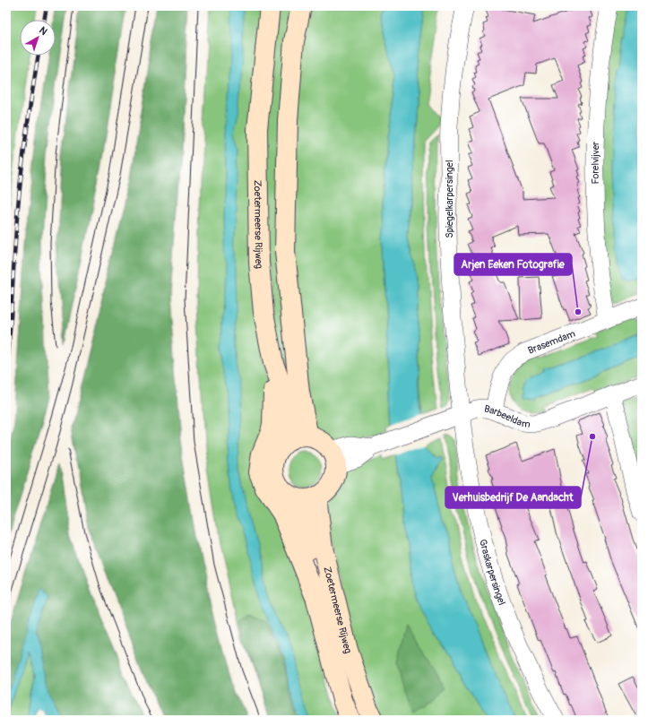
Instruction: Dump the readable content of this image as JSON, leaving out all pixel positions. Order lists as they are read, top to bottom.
{
  "streets": {
    "main road": ["Zoetermeerse Rijweg"],
    "street": [
      "Forelvijver",
      "Spiegelkarpersingel",
      "Brasemdam",
      "Barbeeldam",
      "Graskarpersingel"
    ]
  },
  "crossings": [
    ["Forelvijver", "Brasemdam"],
    ["Spiegelkarpersingel", "Barbeeldam"],
    ["Spiegelkarpersingel", "Graskarpersingel"],
    ["Zoetermeerse Rijweg", "Barbeeldam"],
    ["Brasemdam", "Barbeeldam"],
    ["Barbeeldam", "Graskarpersingel"]
  ],
  "places": ["Arjen Eeken Fotografie", "Verhuisbedrijf De Aandacht"],
  "north": "top right"
}
